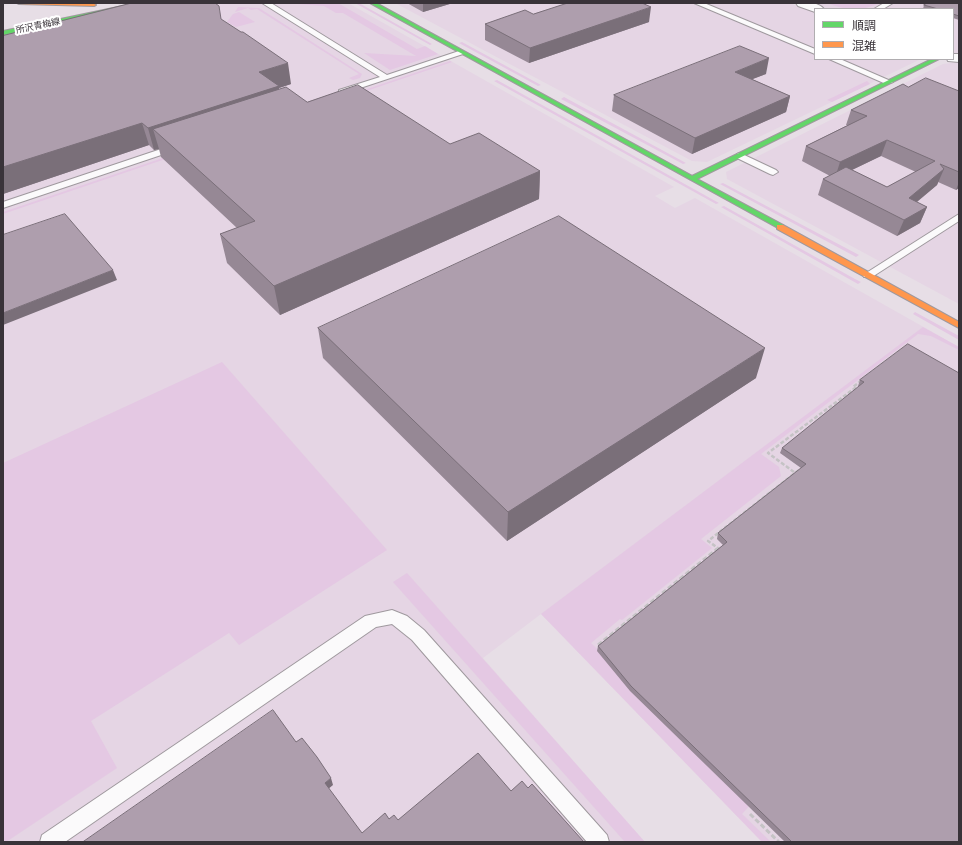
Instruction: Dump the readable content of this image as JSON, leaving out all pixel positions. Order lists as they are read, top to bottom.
{
  "streets": {
    "street": ["所沢青梅線"]
  },
  "legend": ["順調", "混雑"]
}
